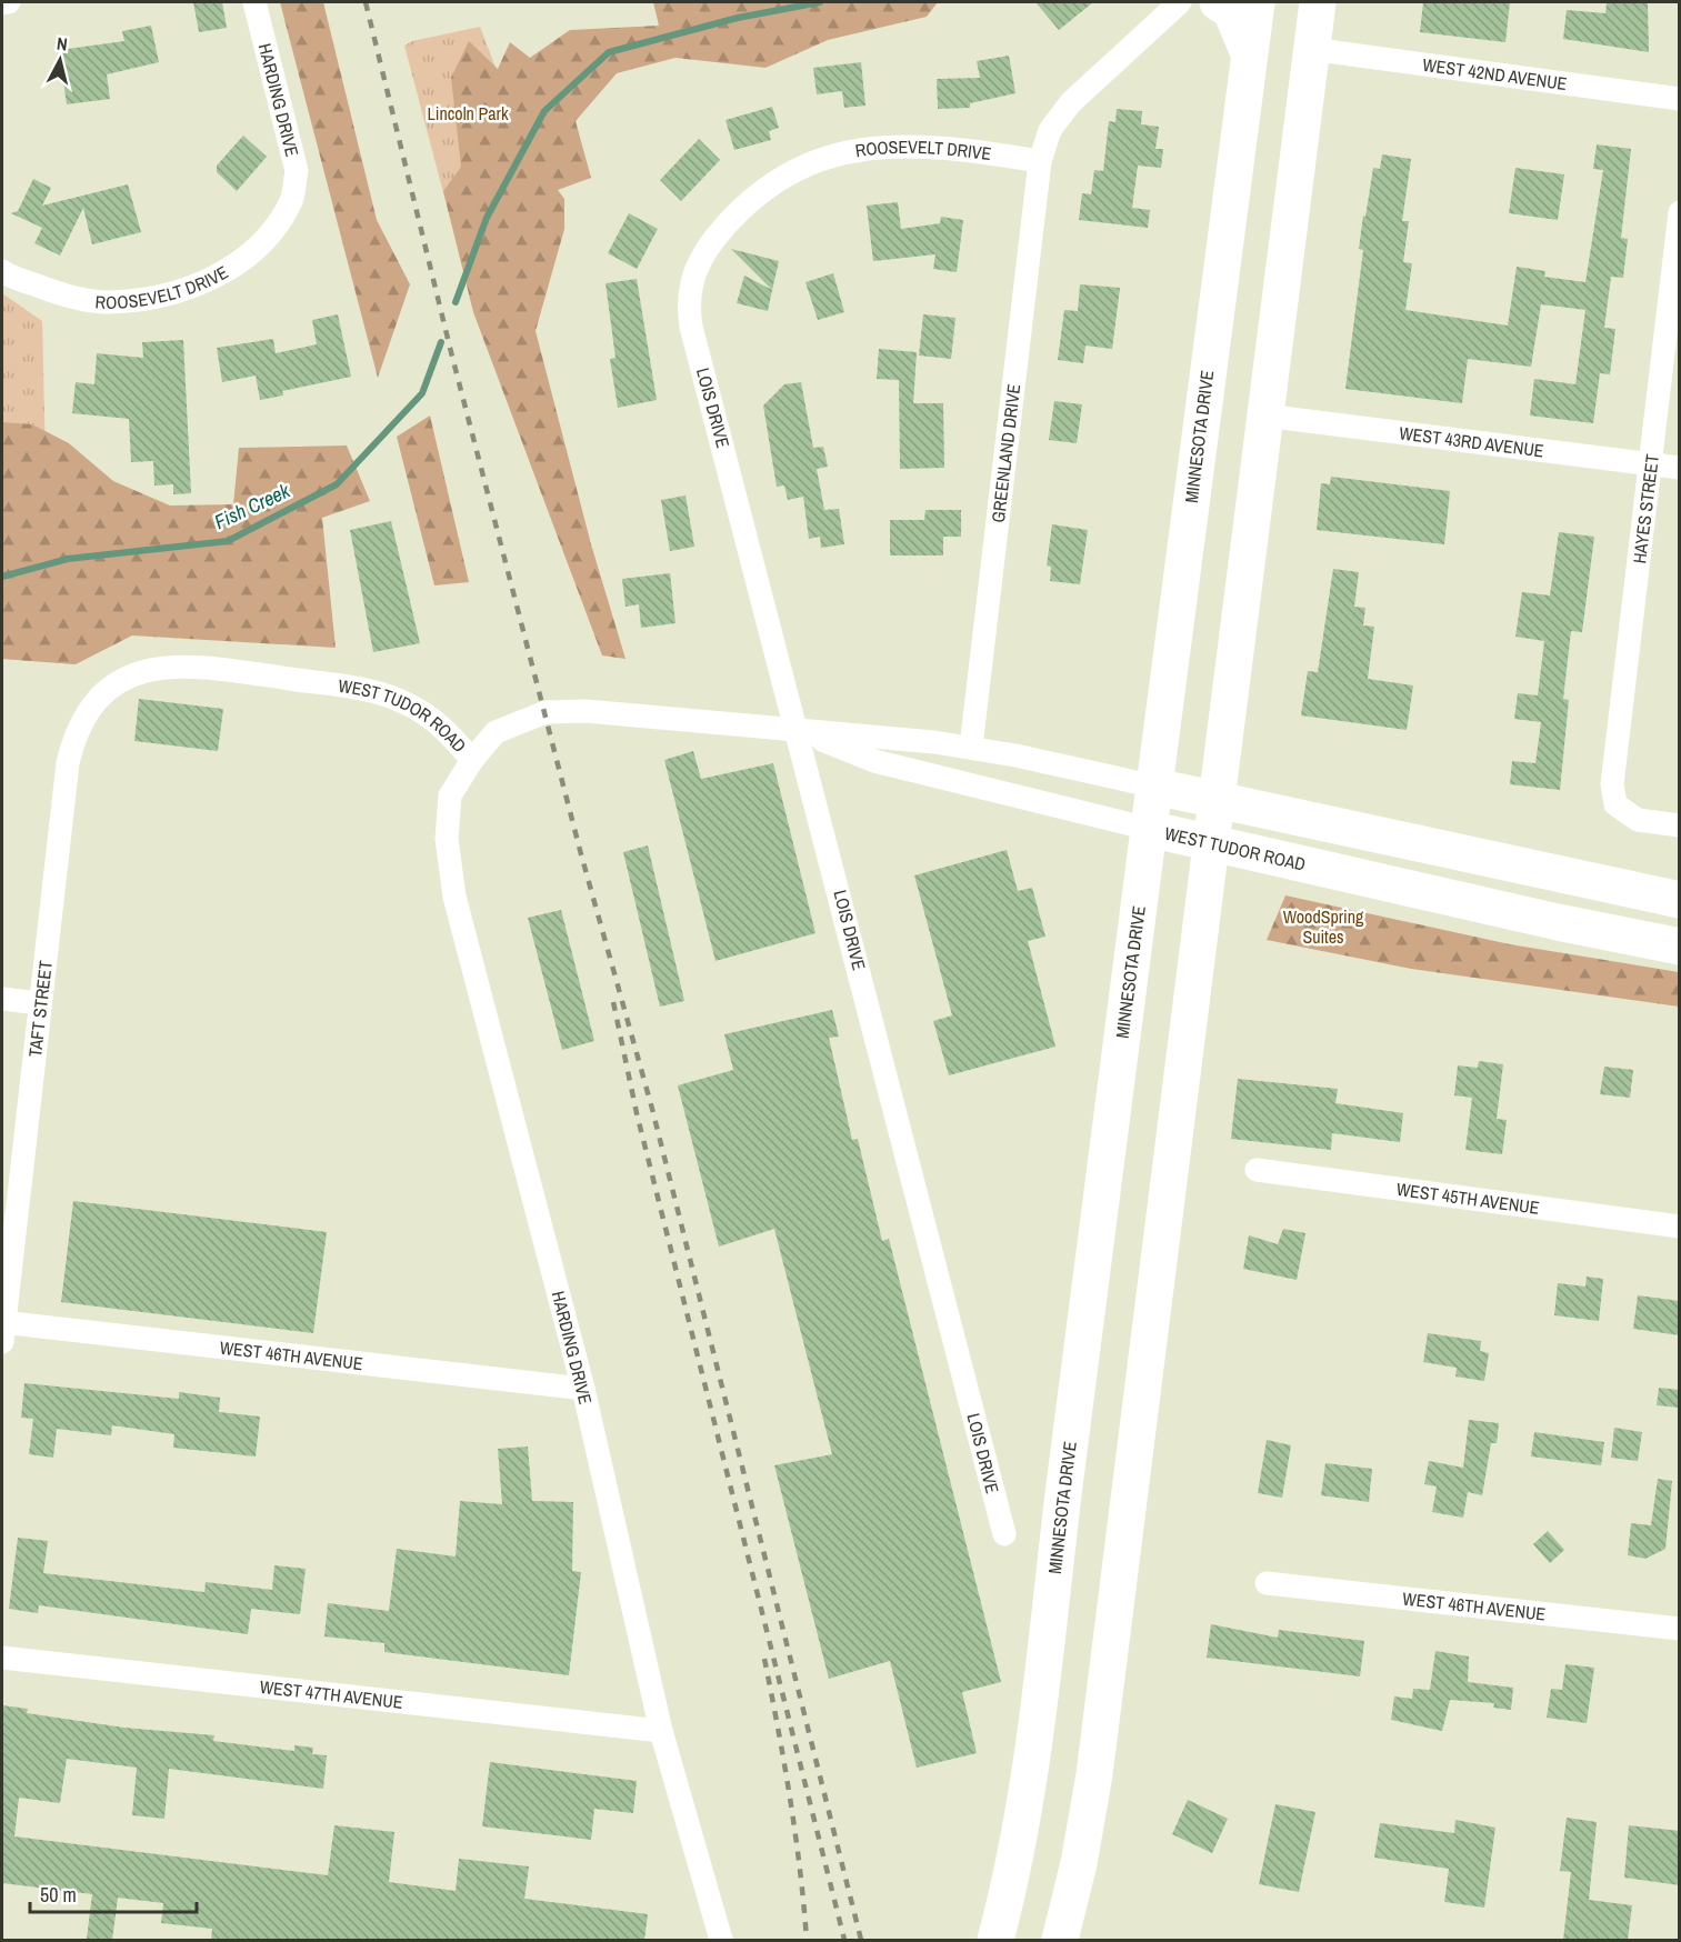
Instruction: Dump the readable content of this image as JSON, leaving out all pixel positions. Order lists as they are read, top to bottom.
{
  "streets": {
    "main road": ["MINNESOTA DRIVE", "WEST TUDOR ROAD"],
    "street": [
      "WEST 42ND AVENUE",
      "HARDING DRIVE",
      "ROOSEVELT DRIVE",
      "LOIS DRIVE",
      "WEST 43RD AVENUE",
      "GREENLAND DRIVE",
      "HAYES STREET",
      "TAFT STREET",
      "WEST 45TH AVENUE",
      "WEST 46TH AVENUE",
      "WEST 47TH AVENUE"
    ]
  },
  "crossings": [
    ["HARDING DRIVE", "ROOSEVELT DRIVE"],
    ["HARDING DRIVE", "WEST TUDOR ROAD"],
    ["HARDING DRIVE", "WEST 46TH AVENUE"],
    ["HARDING DRIVE", "WEST 47TH AVENUE"],
    ["ROOSEVELT DRIVE", "LOIS DRIVE"],
    ["ROOSEVELT DRIVE", "GREENLAND DRIVE"],
    ["LOIS DRIVE", "WEST TUDOR ROAD"],
    ["MINNESOTA DRIVE", "WEST TUDOR ROAD"],
    ["WEST 43RD AVENUE", "HAYES STREET"],
    ["GREENLAND DRIVE", "WEST TUDOR ROAD"],
    ["WEST TUDOR ROAD", "TAFT STREET"],
    ["TAFT STREET", "WEST 46TH AVENUE"]
  ],
  "water": ["Fish Creek"],
  "parks": ["Lincoln Park", "WoodSpring Suites"],
  "scale_bar": "50 m",
  "north": "top"
}
